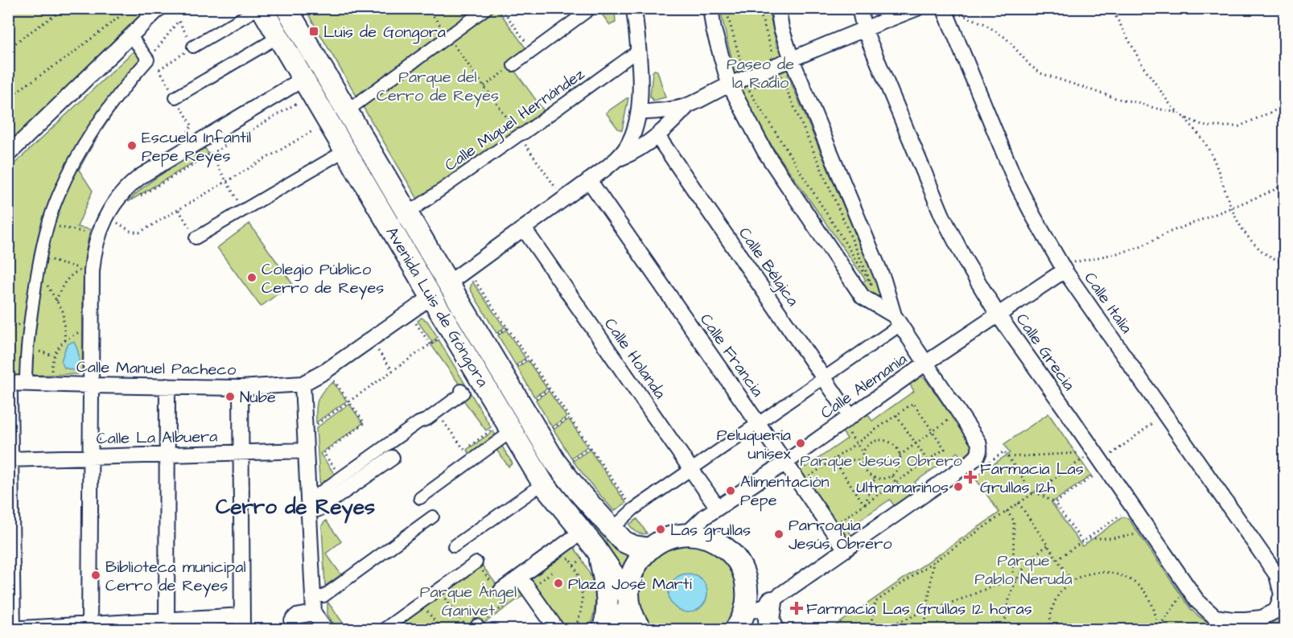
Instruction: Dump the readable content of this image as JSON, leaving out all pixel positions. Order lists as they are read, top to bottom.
{
  "streets": {
    "main road": ["Avenida Luis de Góngora"],
    "street": [
      "Calle Miguel Hernández",
      "Calle Bélgica",
      "Calle Italia",
      "Calle Grecia",
      "Calle Francia",
      "Calle Holanda",
      "Calle Manuel Pacheco",
      "Calle Alemania",
      "Calle La Albuera"
    ]
  },
  "crossings": [
    ["Calle Miguel Hernández", "Avenida Luis de Góngora"],
    ["Calle Bélgica", "Calle Alemania"],
    ["Calle Italia", "Calle Grecia"],
    ["Calle Italia", "Calle Alemania"],
    ["Calle Grecia", "Calle Alemania"],
    ["Calle Francia", "Calle Alemania"],
    ["Calle Holanda", "Calle Alemania"]
  ],
  "districts": ["Cerro de Reyes"],
  "parks": [
    "Paseo de la Radio",
    "Parque del Cerro de Reyes",
    "Parque Jesús Obrero",
    "Parque Pablo Neruda",
    "Parque Ángel Ganivet"
  ],
  "places": {
    "transit": ["Luis de Gongora"],
    "other": [
      "Escuela Infantil Pepe Reyes",
      "Colegio Público Cerro de Reyes",
      "Nube",
      "Peluquería unisex",
      "Ultramarinos",
      "Alimentación Pepe",
      "Las grullas",
      "Parroquia Jesús Obrero",
      "Biblioteca municipal Cerro de Reyes",
      "Plaza José Martí"
    ],
    "health": ["Farmacia Las Grullas 12h", "Farmacia Las Grullas 12 horas"]
  }
}
